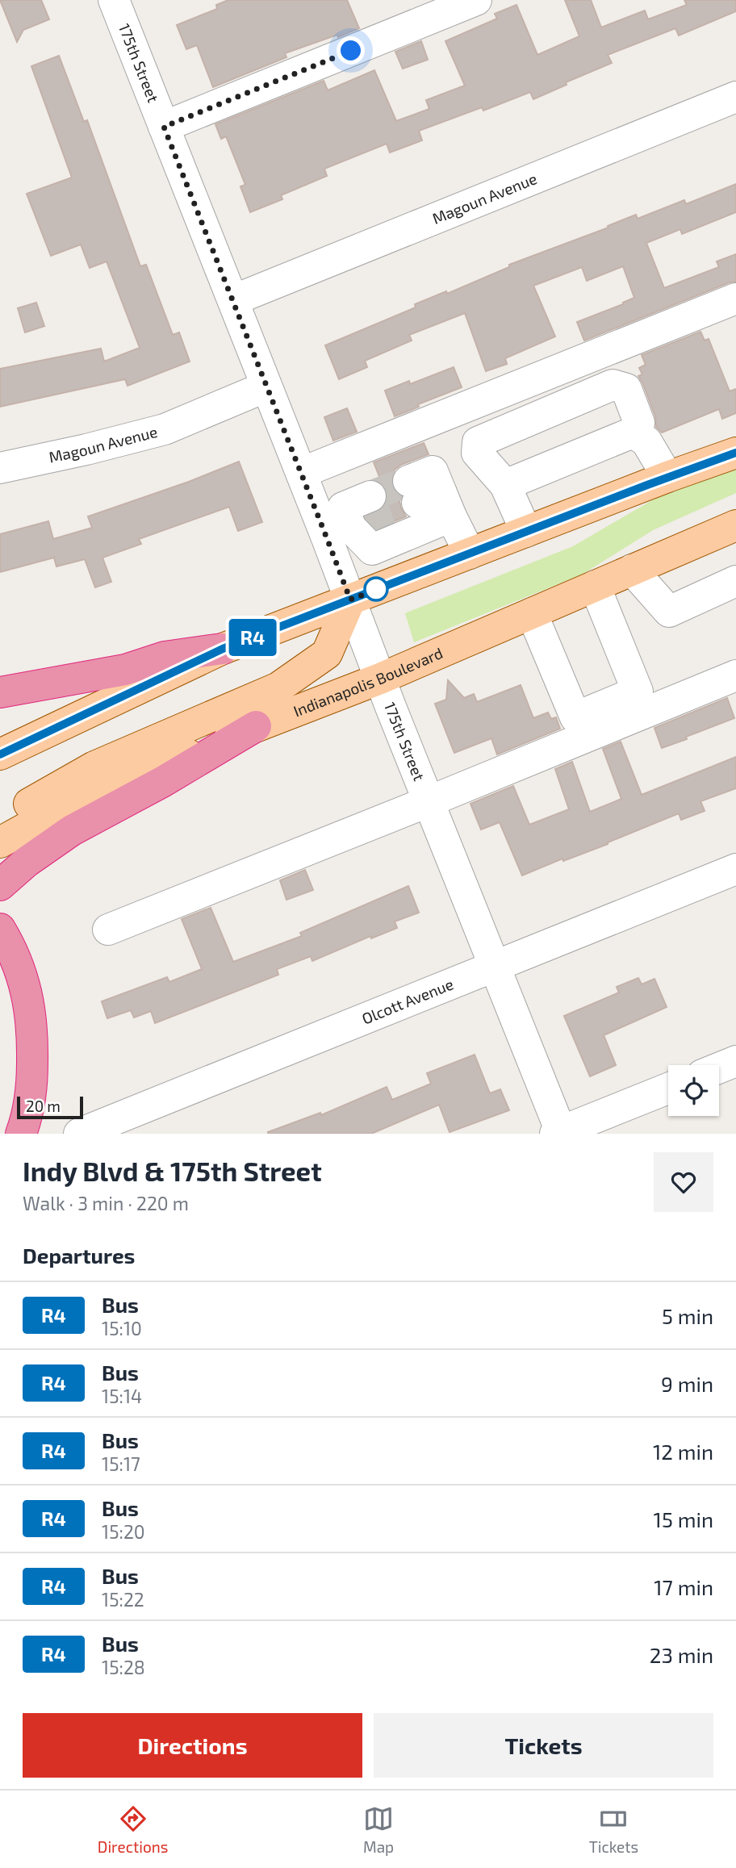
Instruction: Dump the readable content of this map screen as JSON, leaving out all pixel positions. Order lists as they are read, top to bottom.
{
  "streets": {
    "main road": ["Indianapolis Boulevard"],
    "street": ["175th Street", "Magoun Avenue", "Olcott Avenue"]
  },
  "crossings": [
    ["175th Street", "Magoun Avenue"],
    ["175th Street", "Indianapolis Boulevard"],
    ["175th Street", "Olcott Avenue"]
  ],
  "lines": ["bus line R4"],
  "scale_bar": "20 m",
  "page": {
    "on_map": "R4",
    "scale": "20 m",
    "heading": [
      ["Indy Blvd & 175th Street", "Walk · 3 min · 220 m"],
      "Departures"
    ],
    "list": [
      {
        "mark": "R4",
        "name": "Bus",
        "note": "15:10",
        "value": "5 min"
      },
      {
        "mark": "R4",
        "name": "Bus",
        "note": "15:14",
        "value": "9 min"
      },
      {
        "mark": "R4",
        "name": "Bus",
        "note": "15:17",
        "value": "12 min"
      },
      {
        "mark": "R4",
        "name": "Bus",
        "note": "15:20",
        "value": "15 min"
      },
      {
        "mark": "R4",
        "name": "Bus",
        "note": "15:22",
        "value": "17 min"
      },
      {
        "mark": "R4",
        "name": "Bus",
        "note": "15:28",
        "value": "23 min"
      }
    ],
    "buttons": ["Directions", "Tickets"],
    "tabs": ["Directions", "Map", "Tickets"]
  }
}
